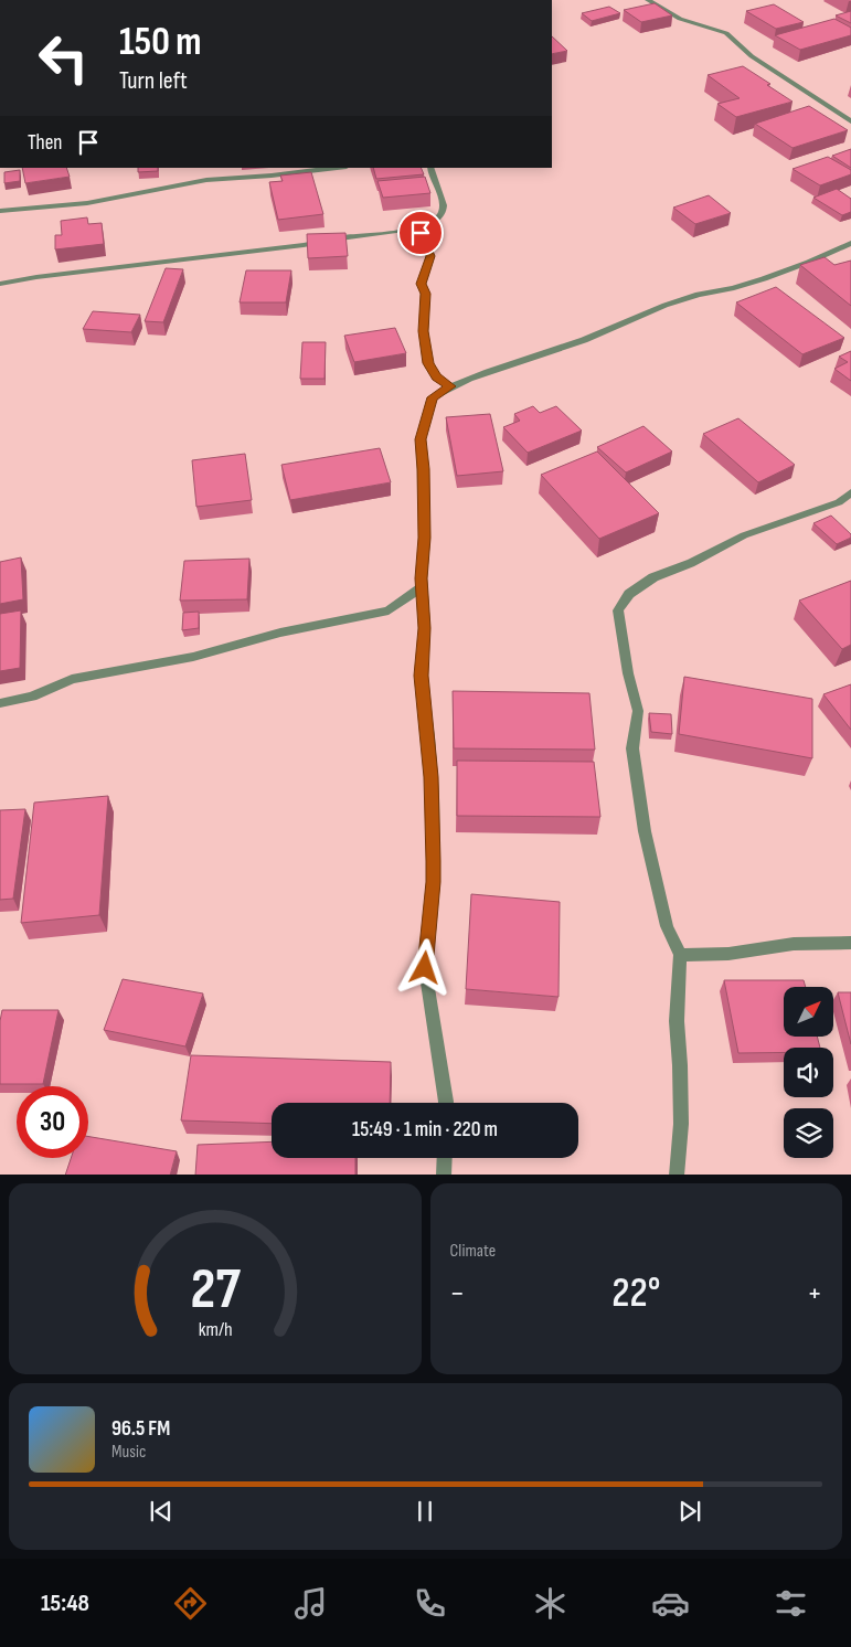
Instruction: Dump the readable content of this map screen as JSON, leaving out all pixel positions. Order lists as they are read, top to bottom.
{
  "north": "top right",
  "page": {
    "turn": ["150 m", "Turn left"],
    "then": "Then",
    "limit": "30",
    "trip": "15:49 · 1 min · 220 m",
    "tile": "Climate",
    "heat": ["−", "22°", "+"],
    "song": ["96.5 FM", "Music"],
    "tabs": "15:48",
    "gauge": ["27", "km/h"]
  }
}
